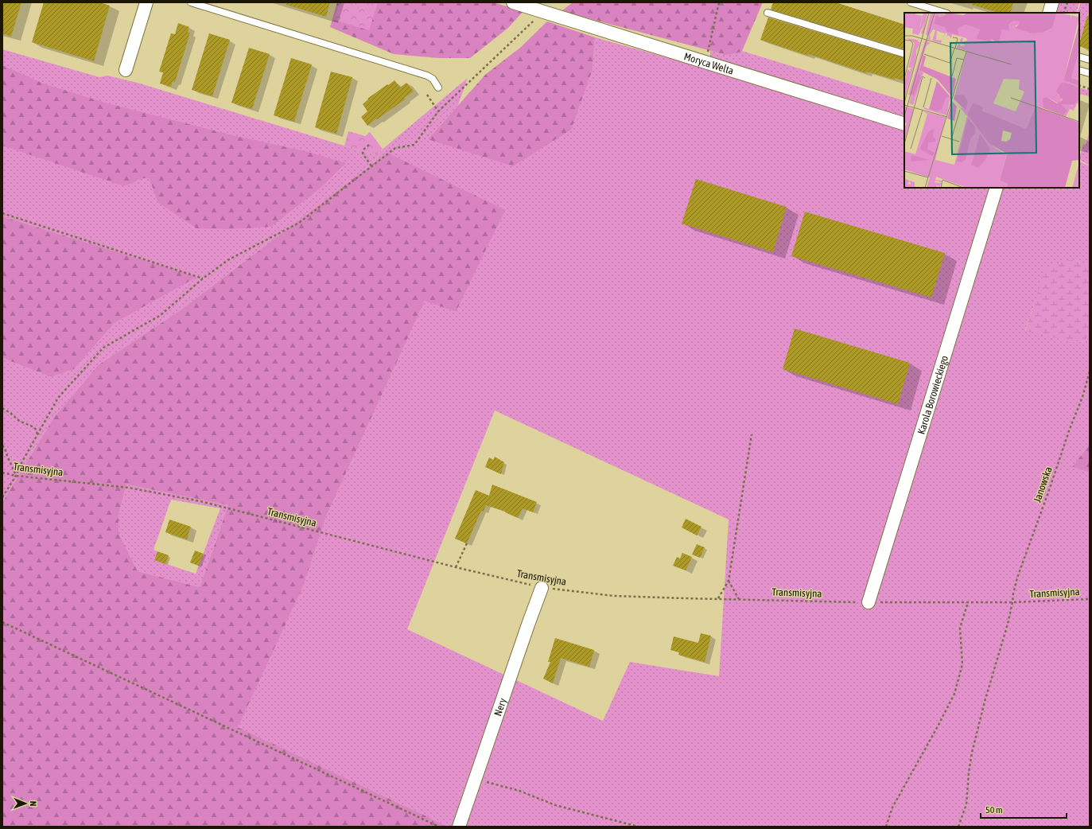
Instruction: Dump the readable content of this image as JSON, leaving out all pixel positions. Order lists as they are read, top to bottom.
{
  "streets": {
    "street": ["Moryca Welta", "Karola Borowieckiego", "Nery"],
    "path": ["Transmisyjna", "Janowska"]
  },
  "crossings": [
    ["Karola Borowieckiego", "Transmisyjna"],
    ["Transmisyjna", "Janowska"],
    ["Transmisyjna", "Nery"]
  ],
  "scale_bar": "50 m",
  "north": "right"
}
